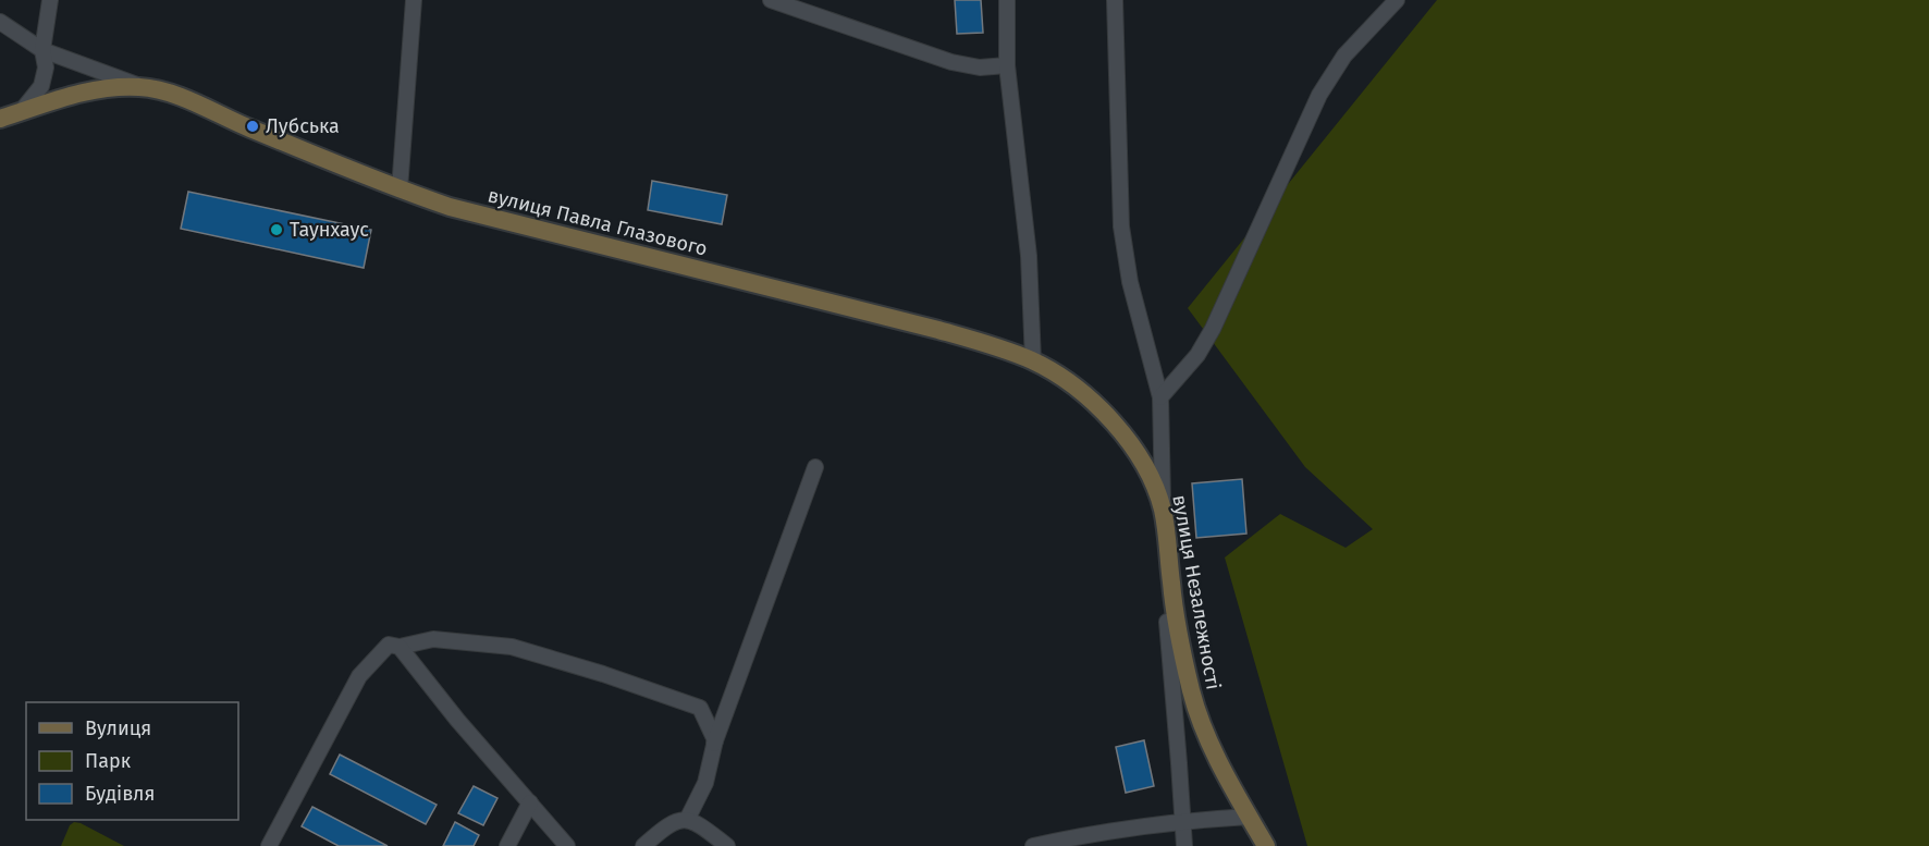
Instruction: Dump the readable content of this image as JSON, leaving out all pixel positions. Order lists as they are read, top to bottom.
{
  "streets": {
    "main road": ["вулиця Павла Глазового", "вулиця Незалежності"]
  },
  "crossings": [
    ["вулиця Павла Глазового", "вулиця Незалежності"]
  ],
  "places": ["Лубська", "Таунхаус"],
  "legend": ["Вулиця", "Парк", "Будівля"]
}
